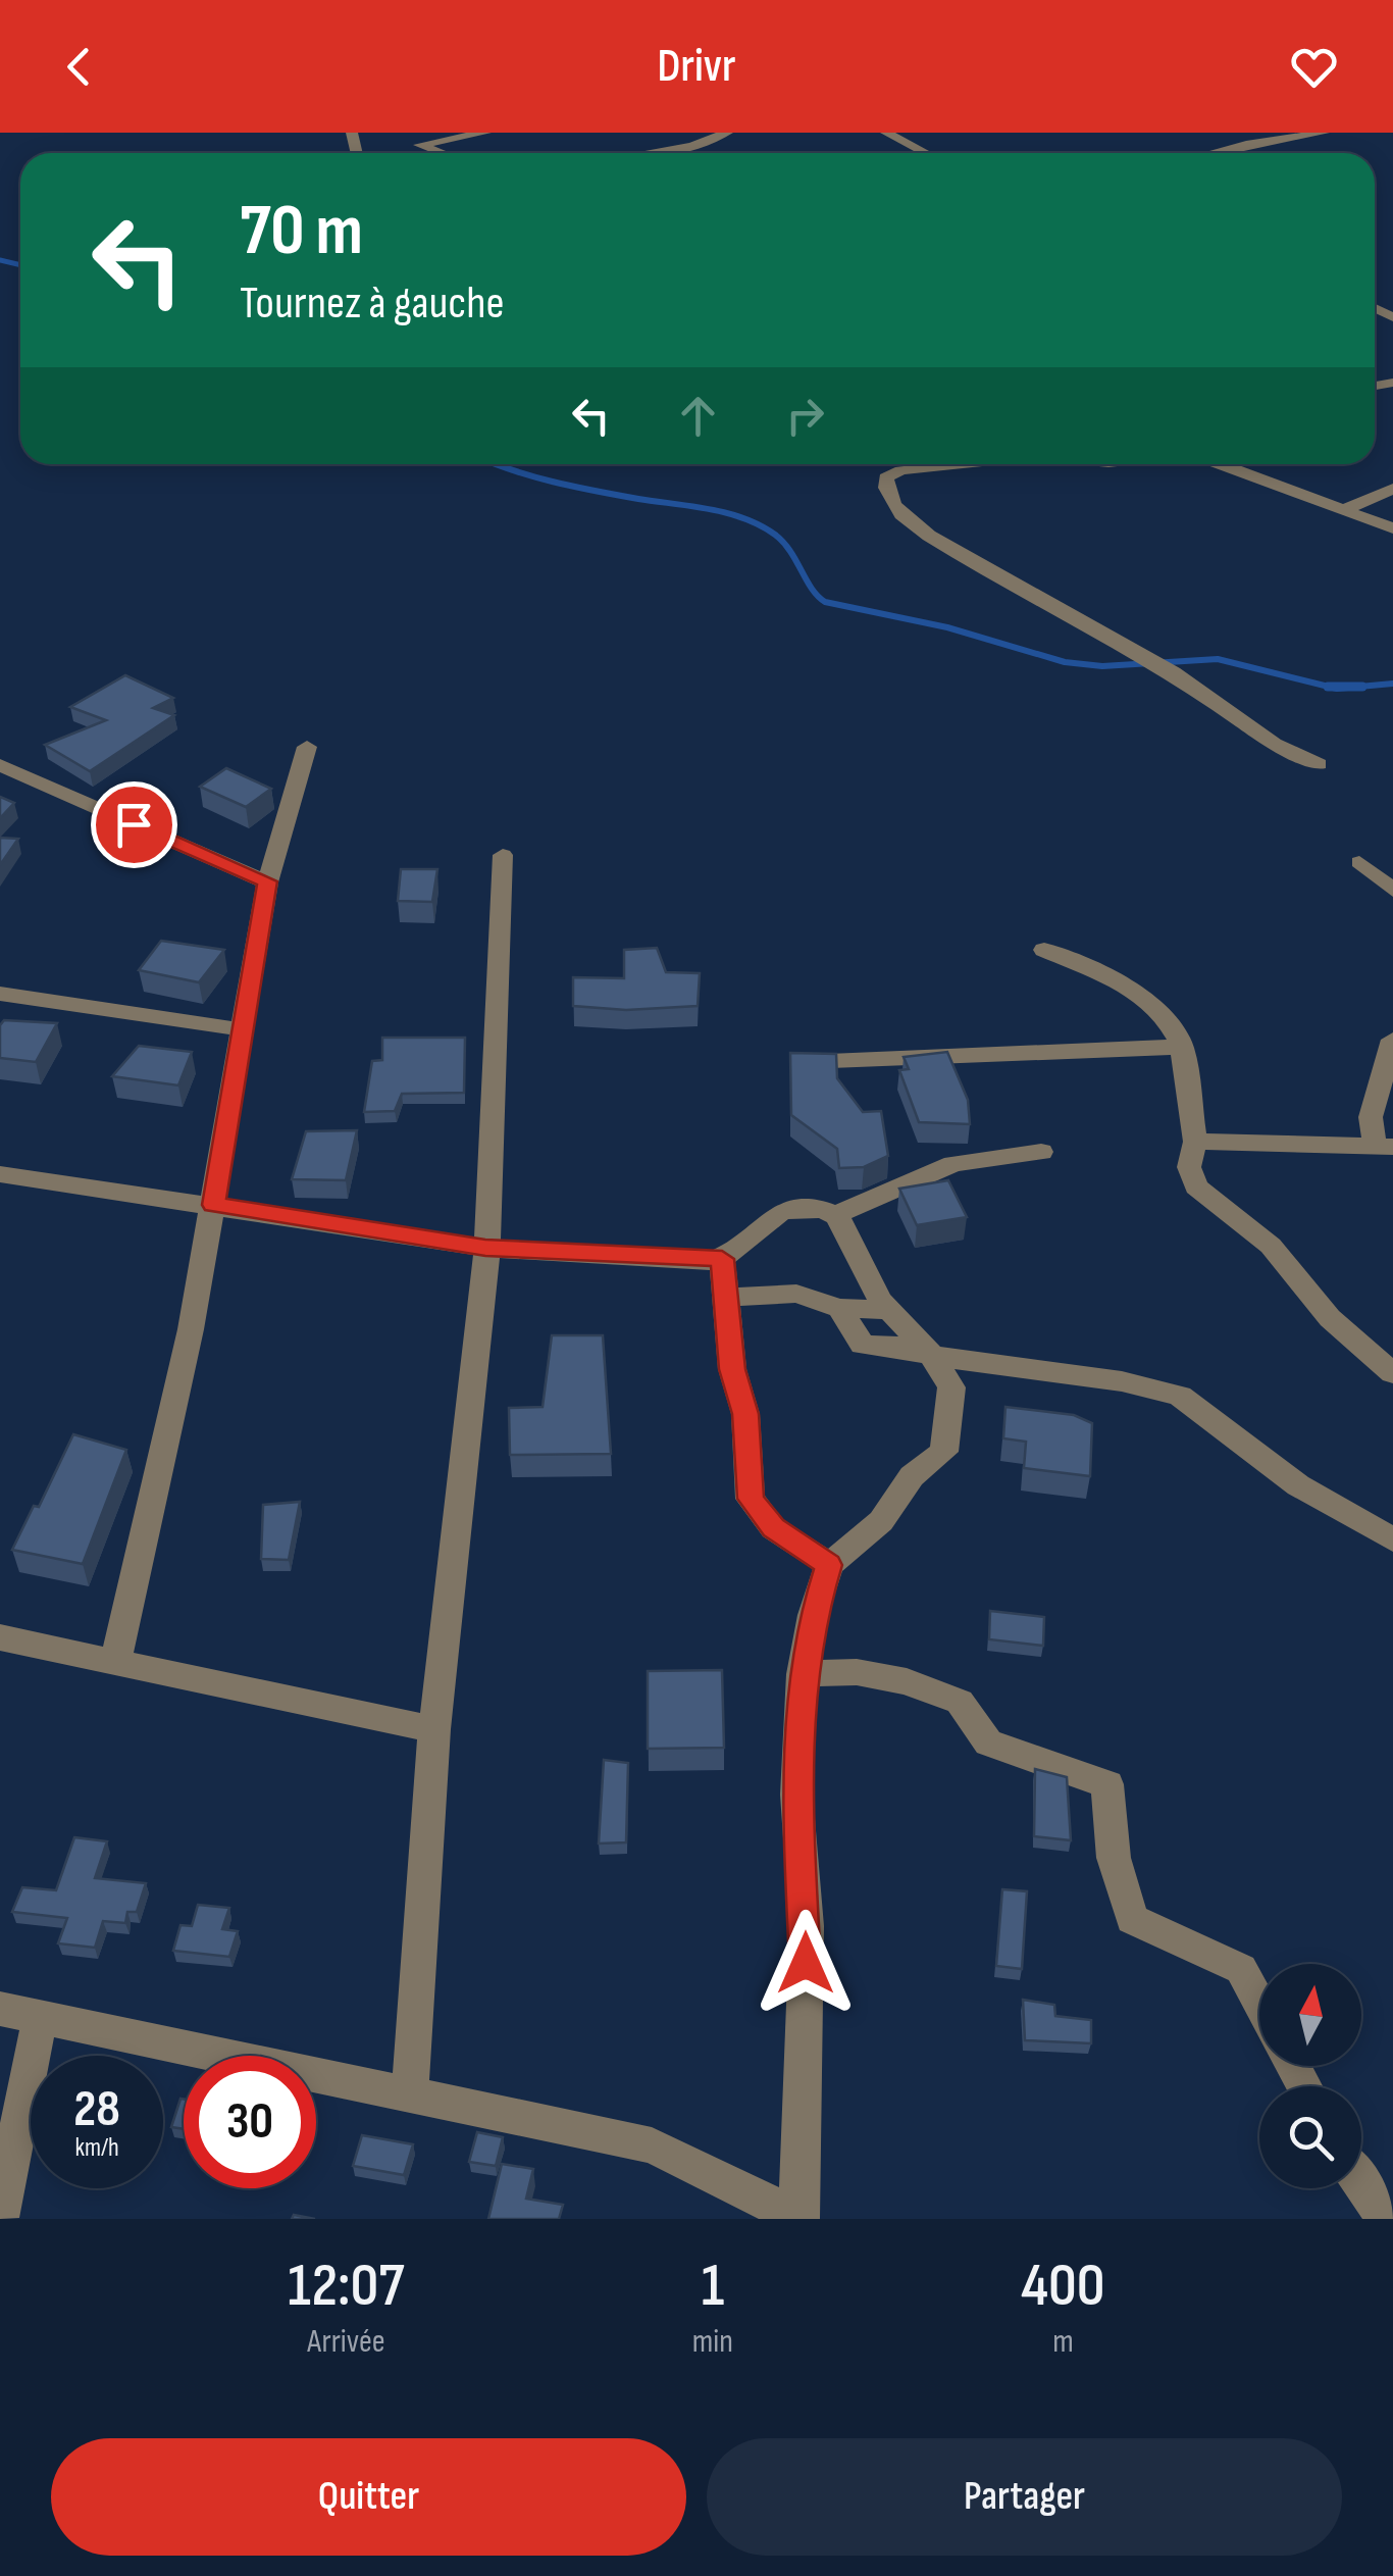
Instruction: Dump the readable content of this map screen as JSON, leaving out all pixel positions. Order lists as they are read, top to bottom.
{
  "north": "top",
  "page": {
    "header": "Drivr",
    "turn": ["70 m", "Tournez à gauche"],
    "speed": "28 km/h",
    "limit": "30",
    "eta": [
      "12:07",
      "Arrivée",
      "1",
      "min",
      "400",
      "m"
    ],
    "buttons": ["Quitter", "Partager"]
  }
}
